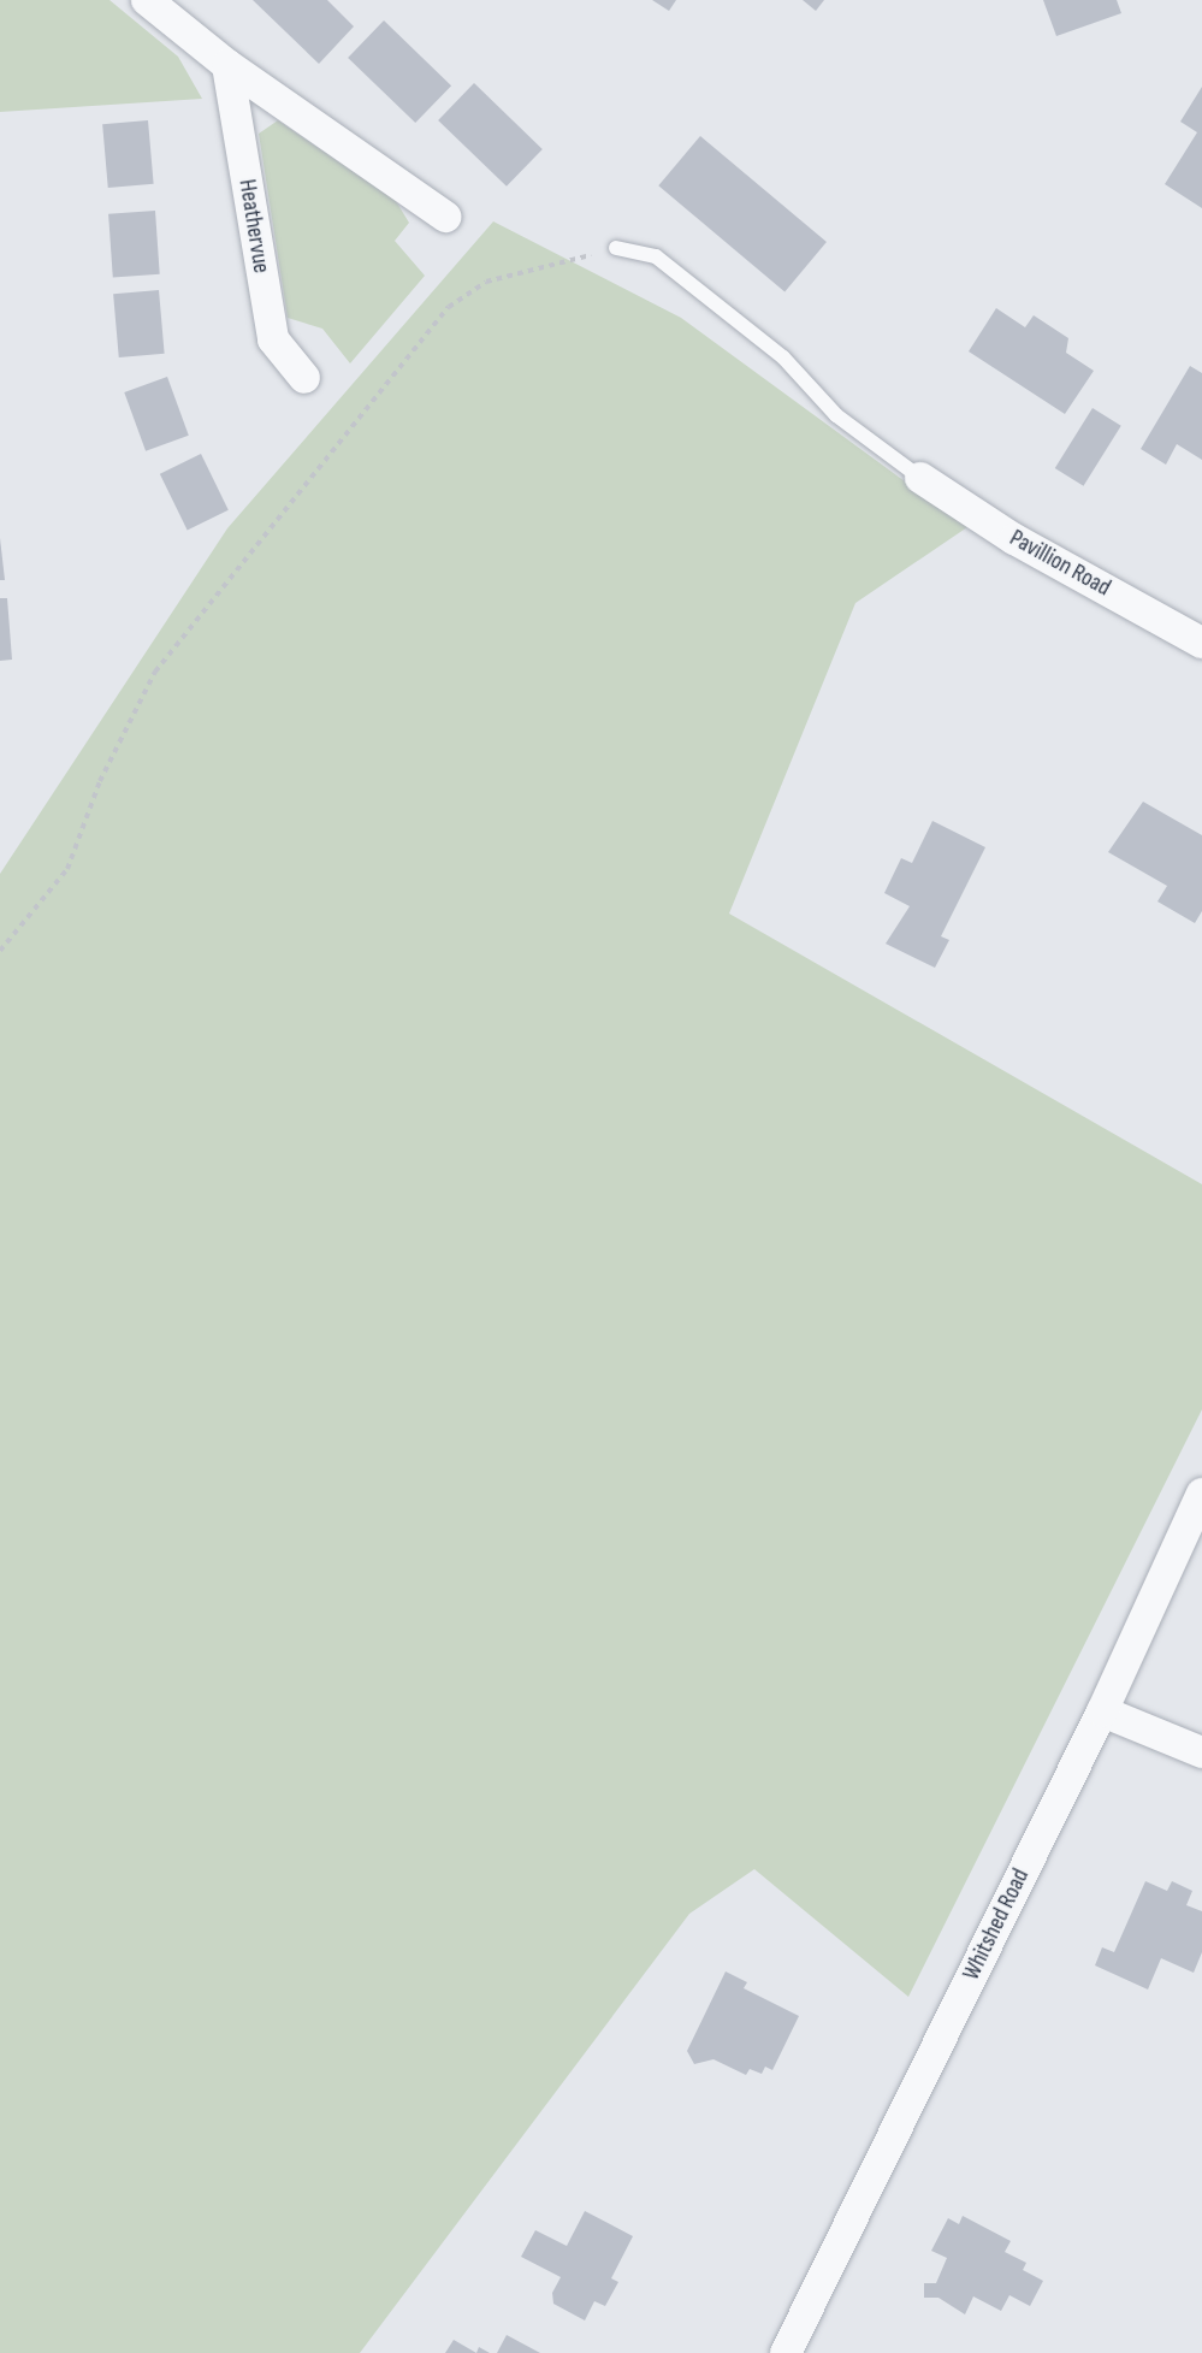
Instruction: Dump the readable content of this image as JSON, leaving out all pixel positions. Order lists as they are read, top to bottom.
{
  "streets": {
    "street": ["Heathervue", "Pavillion Road", "Whitshed Road"]
  }
}
